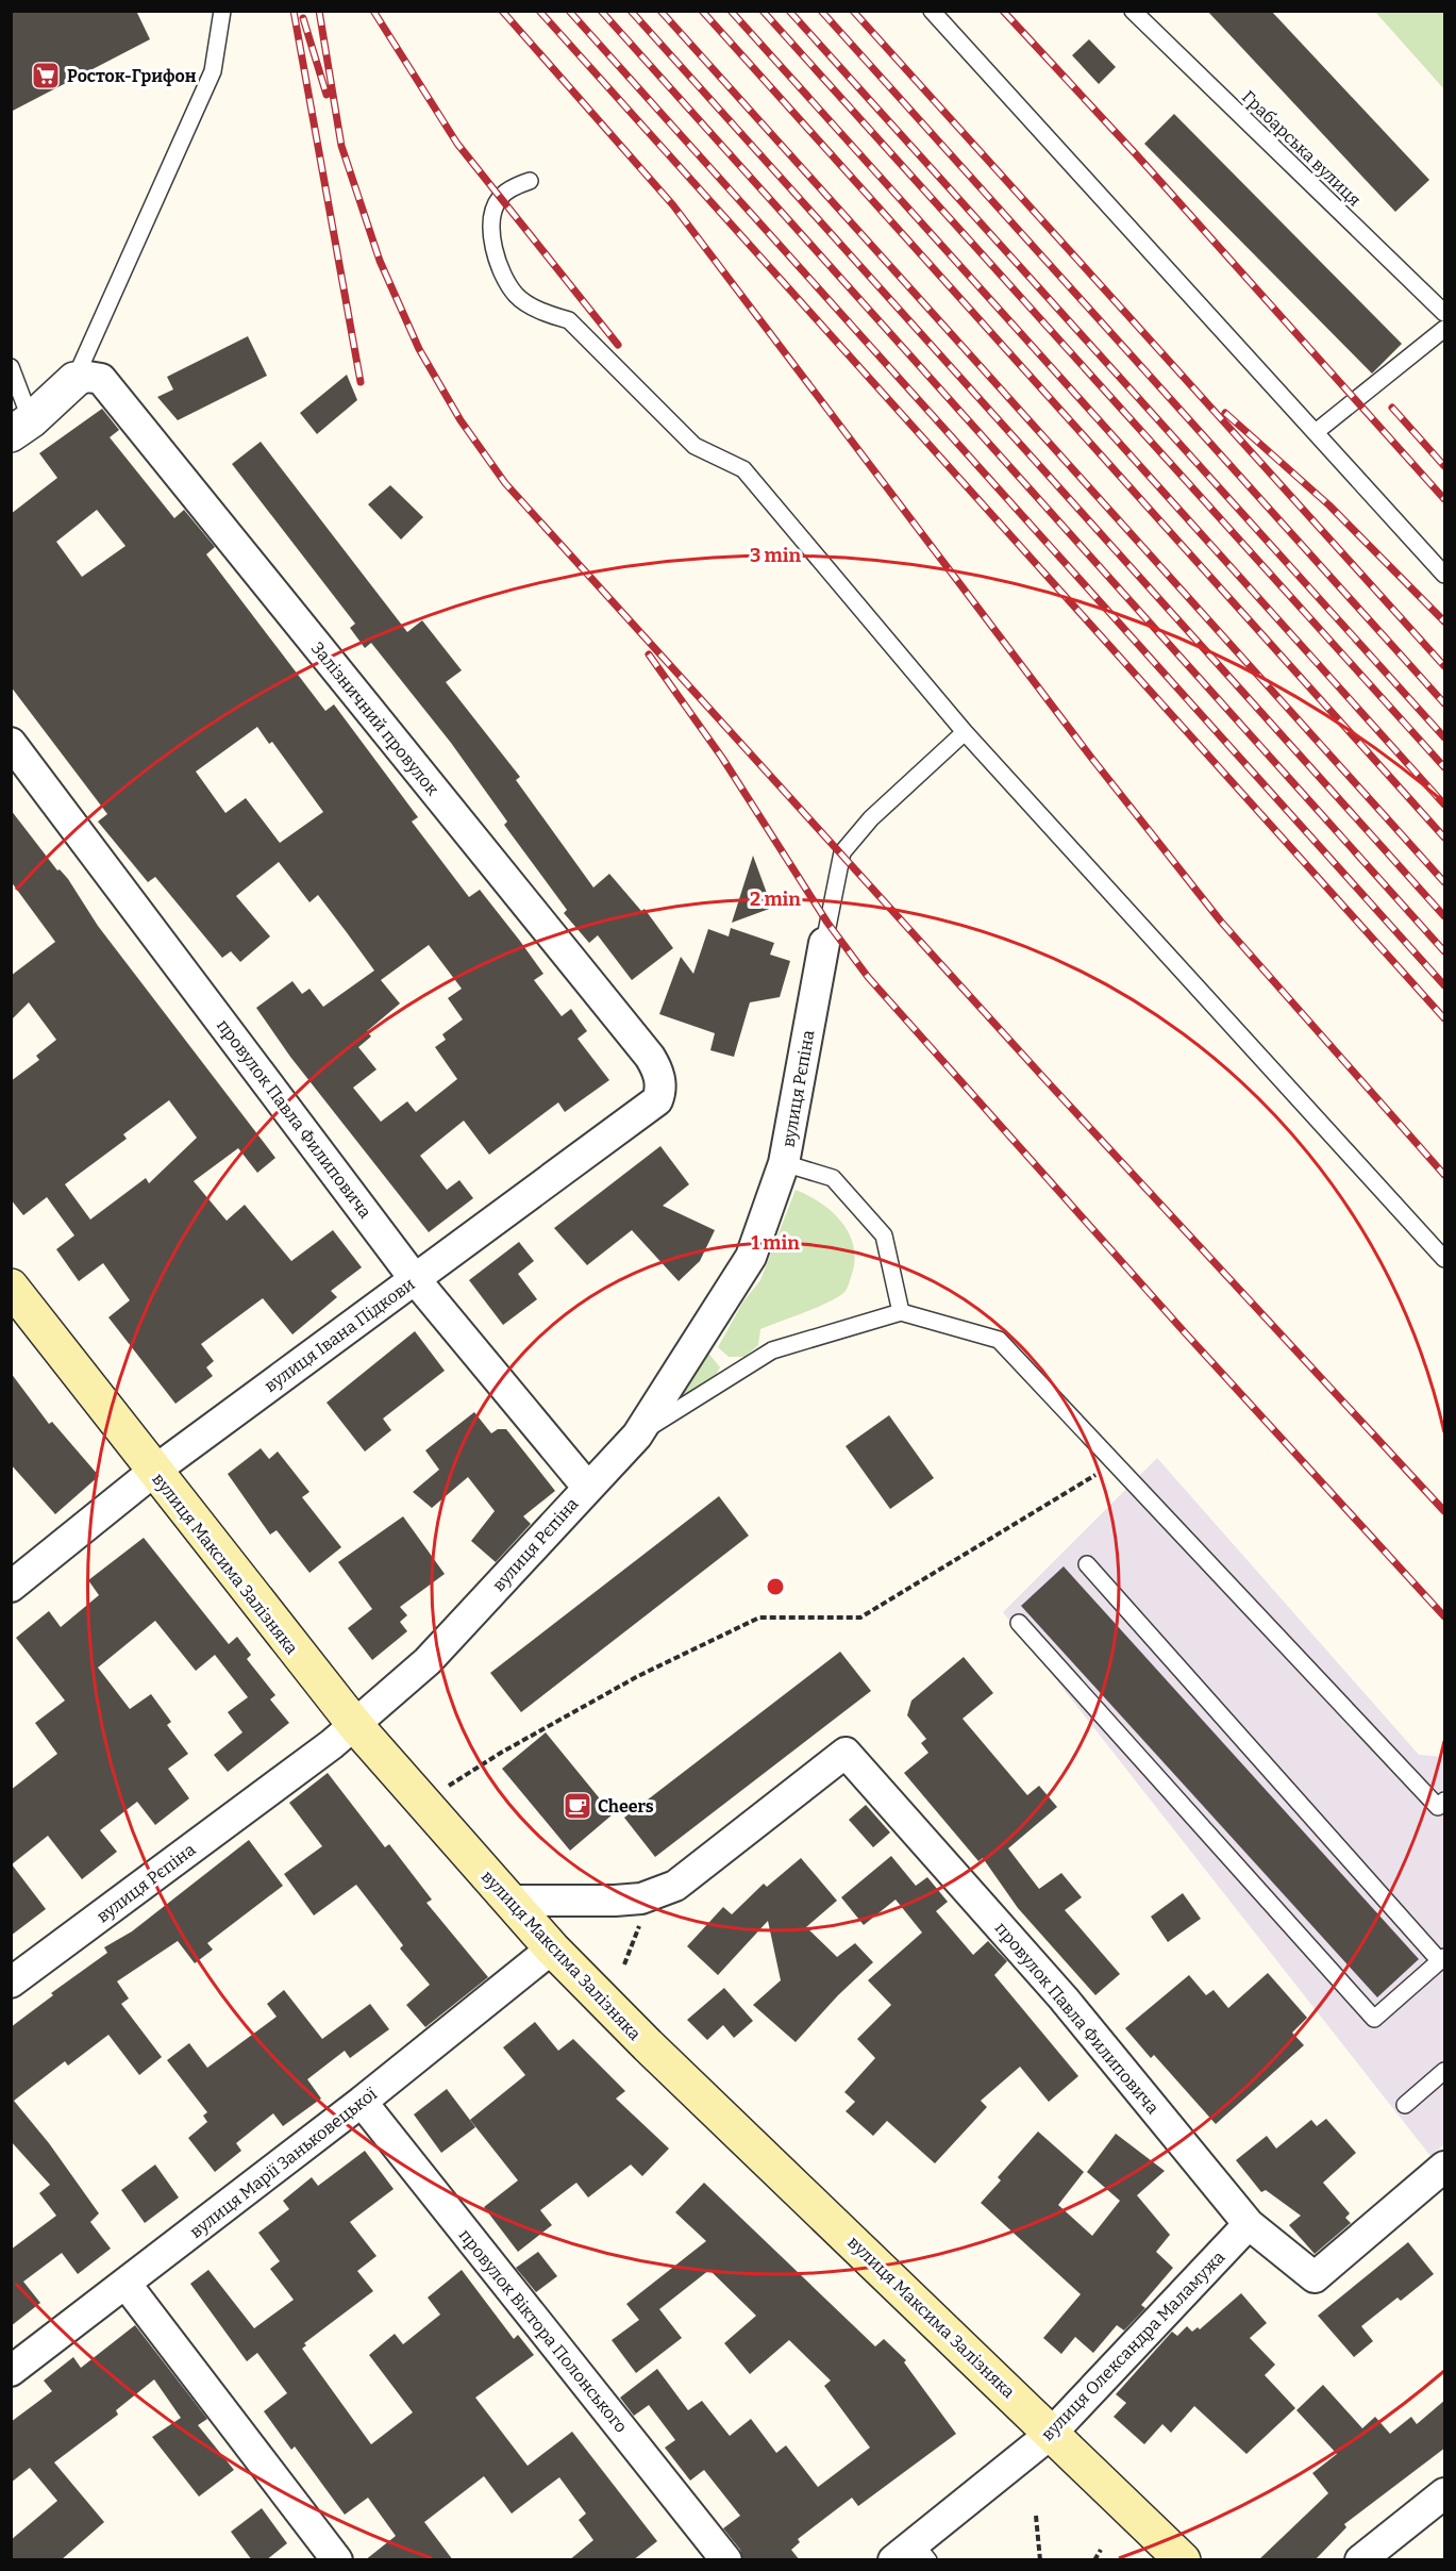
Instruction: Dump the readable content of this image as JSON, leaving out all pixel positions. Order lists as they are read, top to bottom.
{
  "streets": {
    "main road": ["вулиця Максима Залізняка"],
    "street": [
      "Залізничний провулок",
      "вулиця Рєпіна",
      "провулок Павла Филиповича",
      "вулиця Івана Підкови",
      "вулиця Марії Заньковецької",
      "провулок Віктора Полонського",
      "вулиця Олександра Маламужа"
    ],
    "lane": ["Грабарська вулиця"]
  },
  "crossings": [
    ["Залізничний провулок", "вулиця Івана Підкови"],
    ["вулиця Рєпіна", "провулок Павла Филиповича"],
    ["вулиця Рєпіна", "вулиця Максима Залізняка"],
    ["провулок Павла Филиповича", "вулиця Івана Підкови"],
    ["провулок Павла Филиповича", "вулиця Максима Залізняка"],
    ["провулок Павла Филиповича", "вулиця Олександра Маламужа"],
    ["вулиця Івана Підкови", "вулиця Максима Залізняка"],
    ["вулиця Максима Залізняка", "вулиця Марії Заньковецької"],
    ["вулиця Максима Залізняка", "вулиця Олександра Маламужа"],
    ["вулиця Марії Заньковецької", "провулок Віктора Полонського"]
  ],
  "places": {
    "supermarket": ["Росток-Грифон"],
    "cafe": ["Cheers"]
  },
  "rings": ["3 min", "2 min", "1 min"]
}
